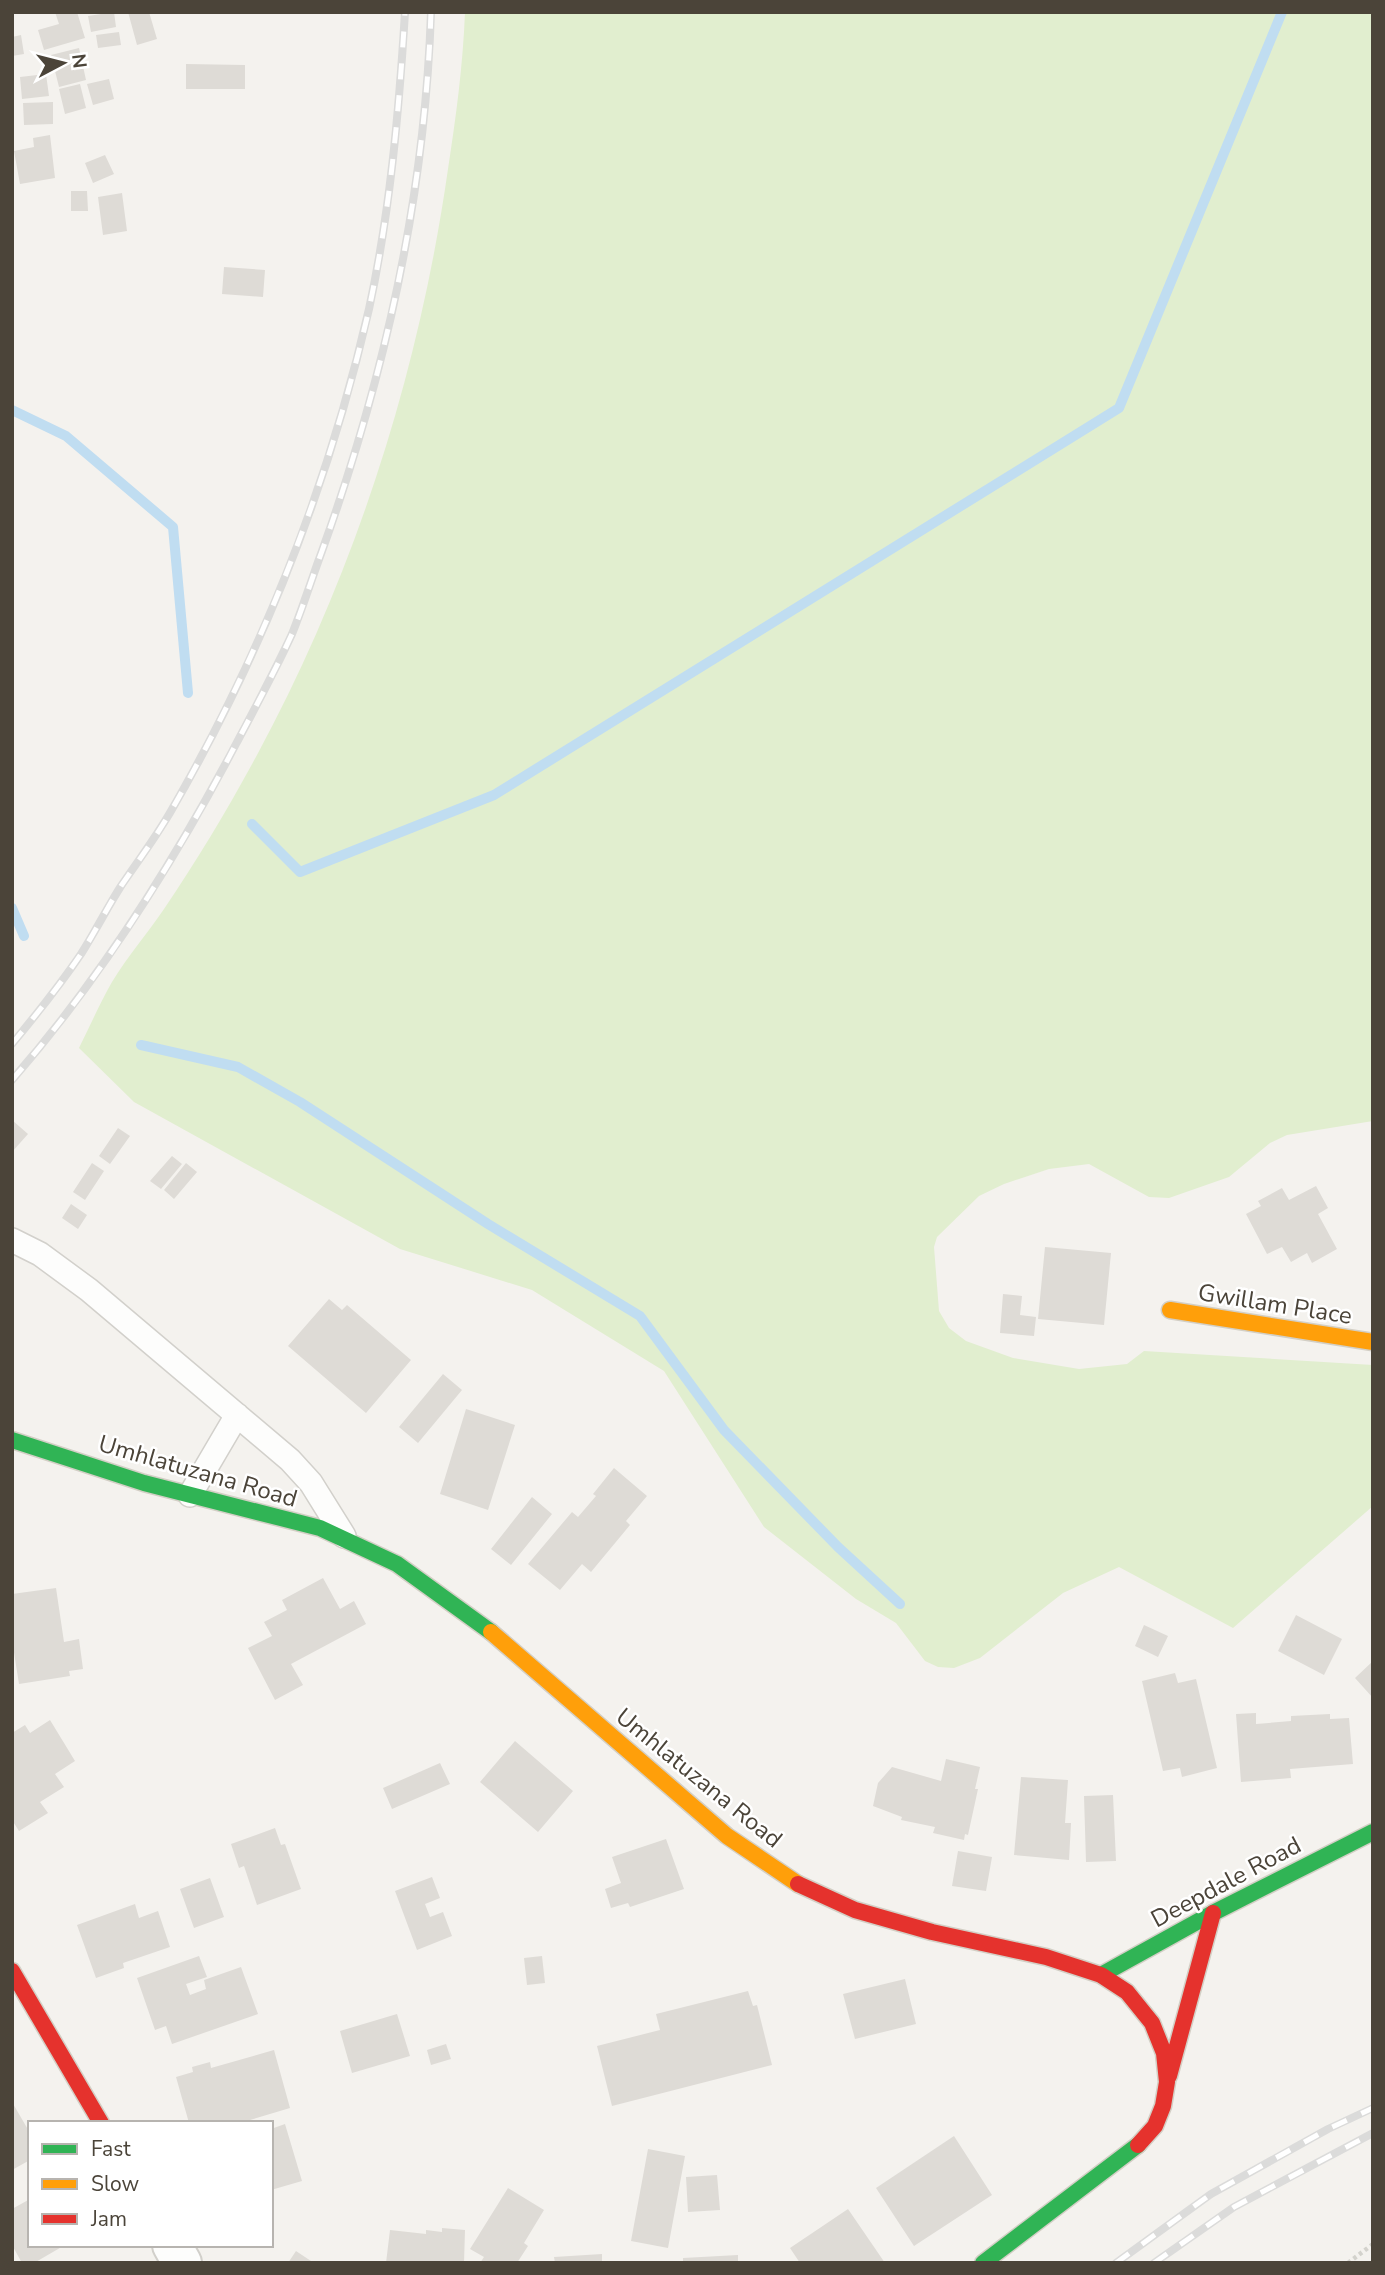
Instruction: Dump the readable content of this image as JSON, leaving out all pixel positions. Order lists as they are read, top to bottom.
{
  "streets": {
    "street": ["Gwillam Place", "Umhlatuzana Road", "Deepdale Road"]
  },
  "crossings": [
    ["Umhlatuzana Road", "Deepdale Road"]
  ],
  "legend": ["Fast", "Slow", "Jam"],
  "north": "right"
}
